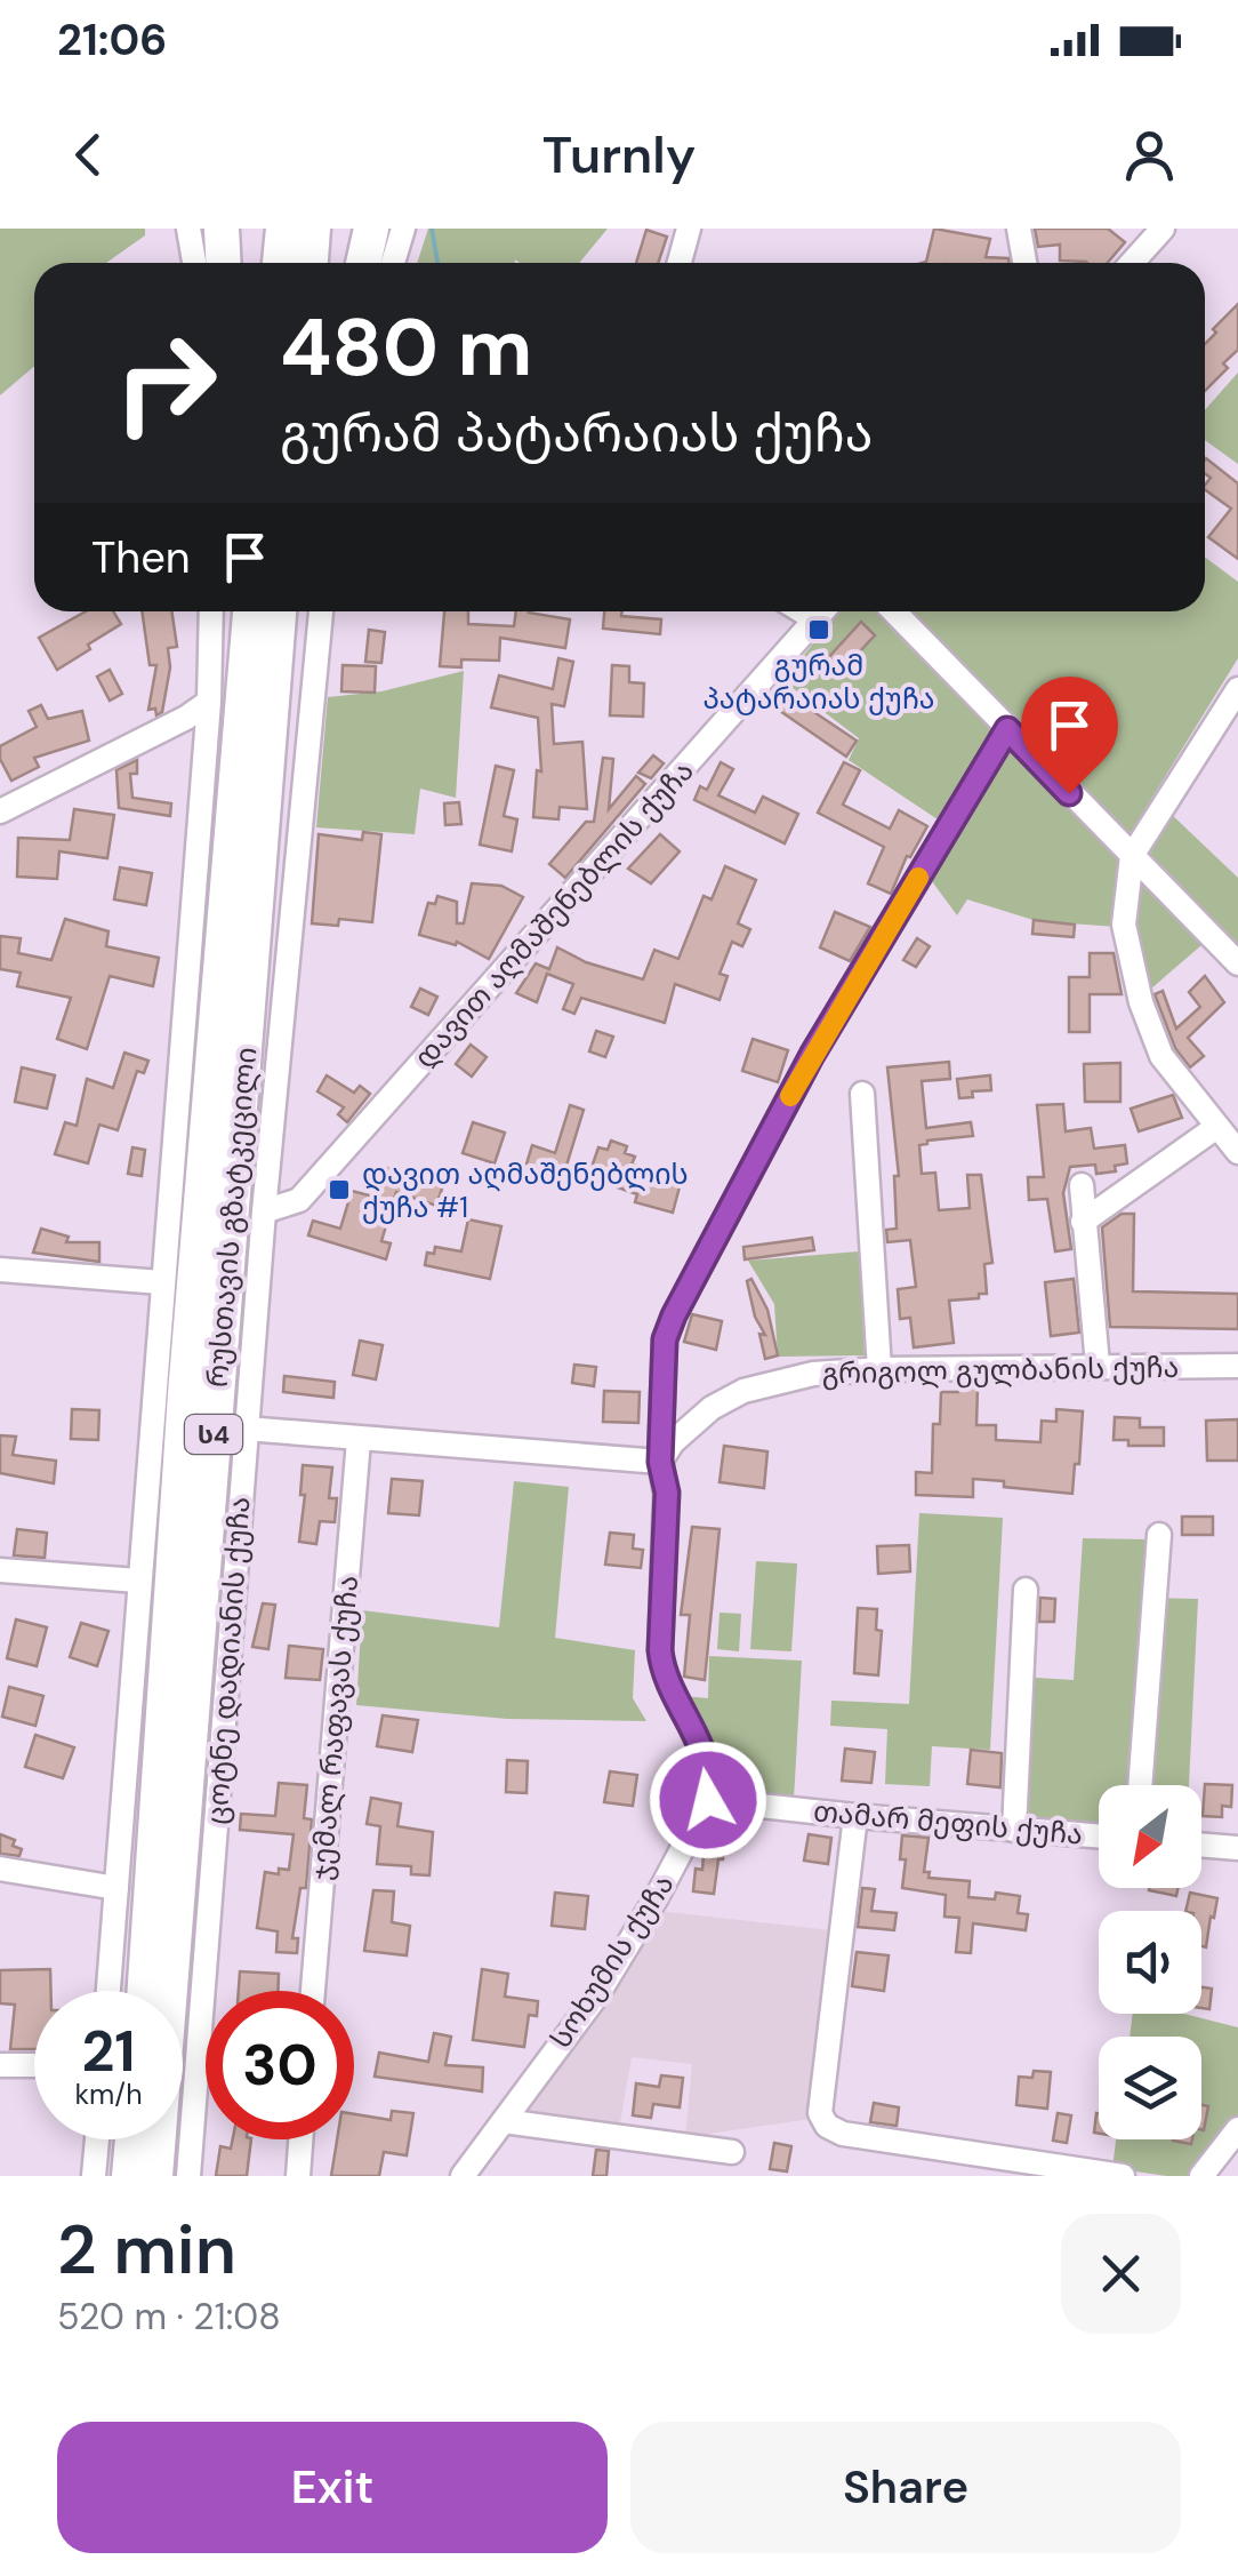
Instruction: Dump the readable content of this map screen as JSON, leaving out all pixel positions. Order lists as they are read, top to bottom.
{
  "streets": {
    "highway": ["რუსთავის გზატკეცილი", "ს4"],
    "street": [
      "დავით აღმაშენებლის ქუჩა",
      "გრიგოლ გულბანის ქუჩა",
      "ცოტნე დადიანის ქუჩა",
      "ჯემალ რაფავას ქუჩა",
      "თამარ მეფის ქუჩა",
      "სოხუმის ქუჩა"
    ]
  },
  "crossings": [
    ["დავით აღმაშენებლის ქუჩა", "ცოტნე დადიანის ქუჩა"],
    ["თამარ მეფის ქუჩა", "სოხუმის ქუჩა"]
  ],
  "places": {
    "transit": ["გურამ პატარაიას ქუჩა", "დავით აღმაშენებლის ქუჩა #1"]
  },
  "north": "bottom left",
  "page": {
    "status": "21:06",
    "header": "Turnly",
    "turn": ["480 m", "გურამ პატარაიას ქუჩა"],
    "then": "Then",
    "speed": "21 km/h",
    "limit": "30",
    "heading": ["2 min", "520 m · 21:08"],
    "buttons": ["Exit", "Share"]
  }
}
